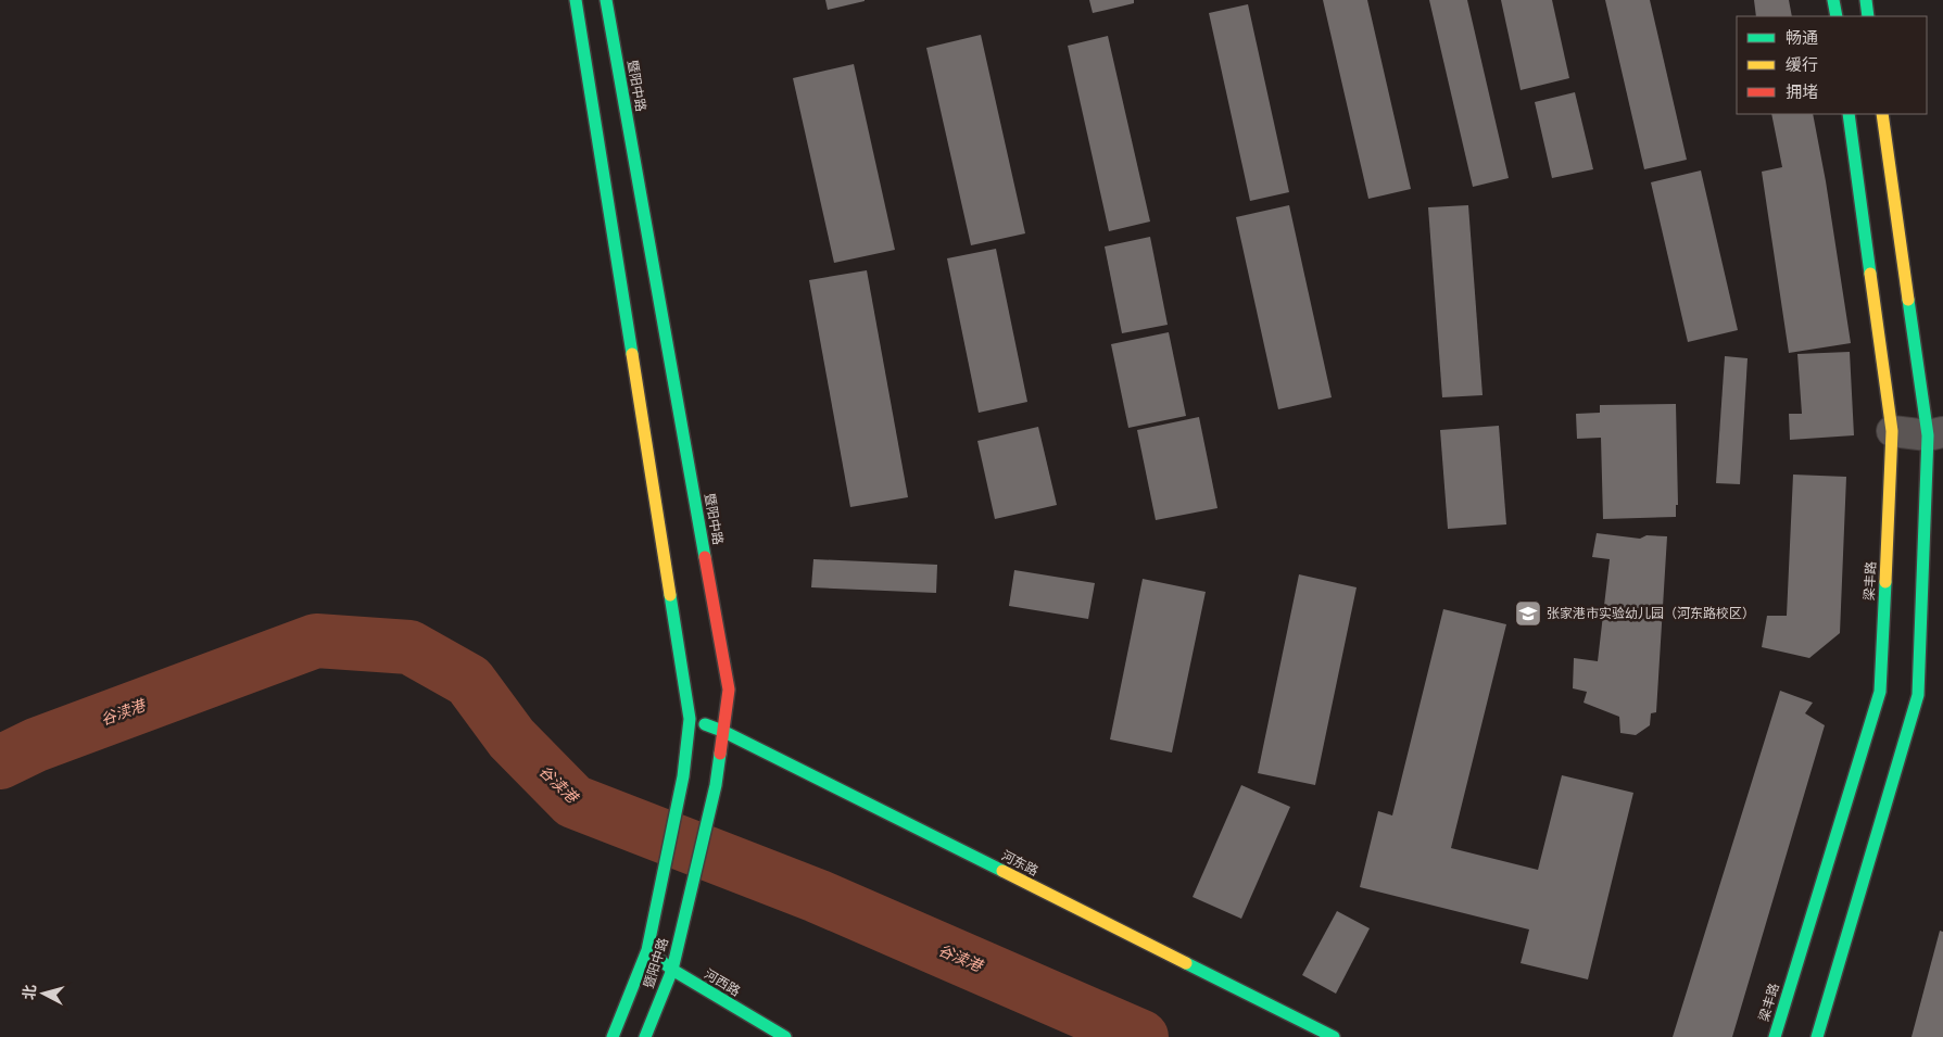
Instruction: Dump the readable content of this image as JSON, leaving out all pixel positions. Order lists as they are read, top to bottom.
{
  "streets": {
    "street": [
      "暨阳中路",
      "梁丰路",
      "河东路",
      "河西路"
    ]
  },
  "crossings": [
    ["暨阳中路", "河东路"],
    ["暨阳中路", "河西路"]
  ],
  "water": ["谷渎港"],
  "places": {
    "school or university": ["张家港市实验幼儿园（河东路校区）"]
  },
  "legend": ["畅通", "缓行", "拥堵"],
  "north": "left"
}
